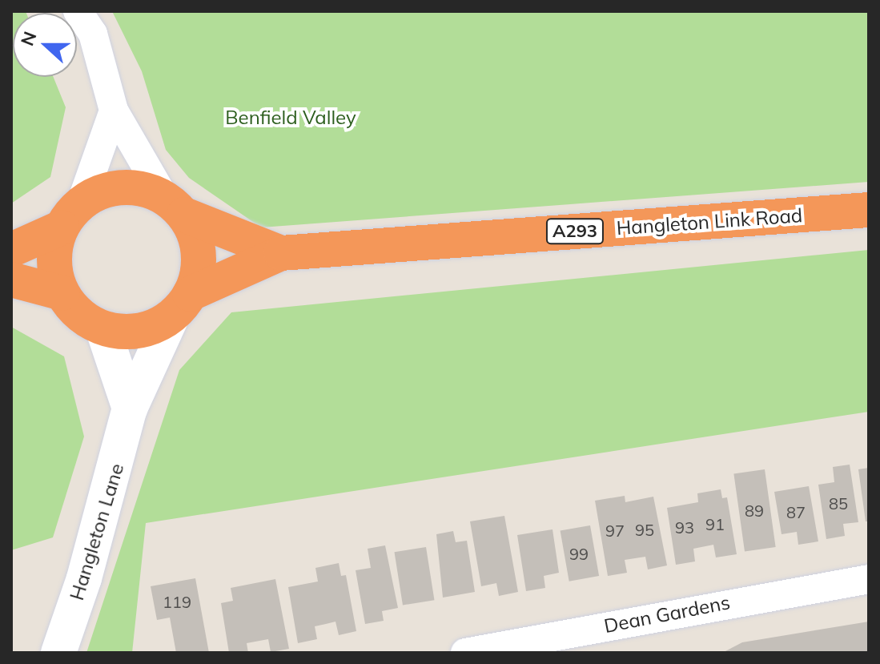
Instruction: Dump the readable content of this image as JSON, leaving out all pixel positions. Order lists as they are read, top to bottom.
{
  "streets": {
    "highway": ["Hangleton Link Road", "A293"],
    "street": ["Hangleton Lane", "Dean Gardens"]
  },
  "crossings": [
    ["Hangleton Link Road", "Hangleton Lane"]
  ],
  "parks": ["Benfield Valley"],
  "house_numbers": [
    "85",
    "89",
    "87",
    "91",
    "93",
    "95",
    "97",
    "99",
    "119"
  ],
  "north": "left"
}
